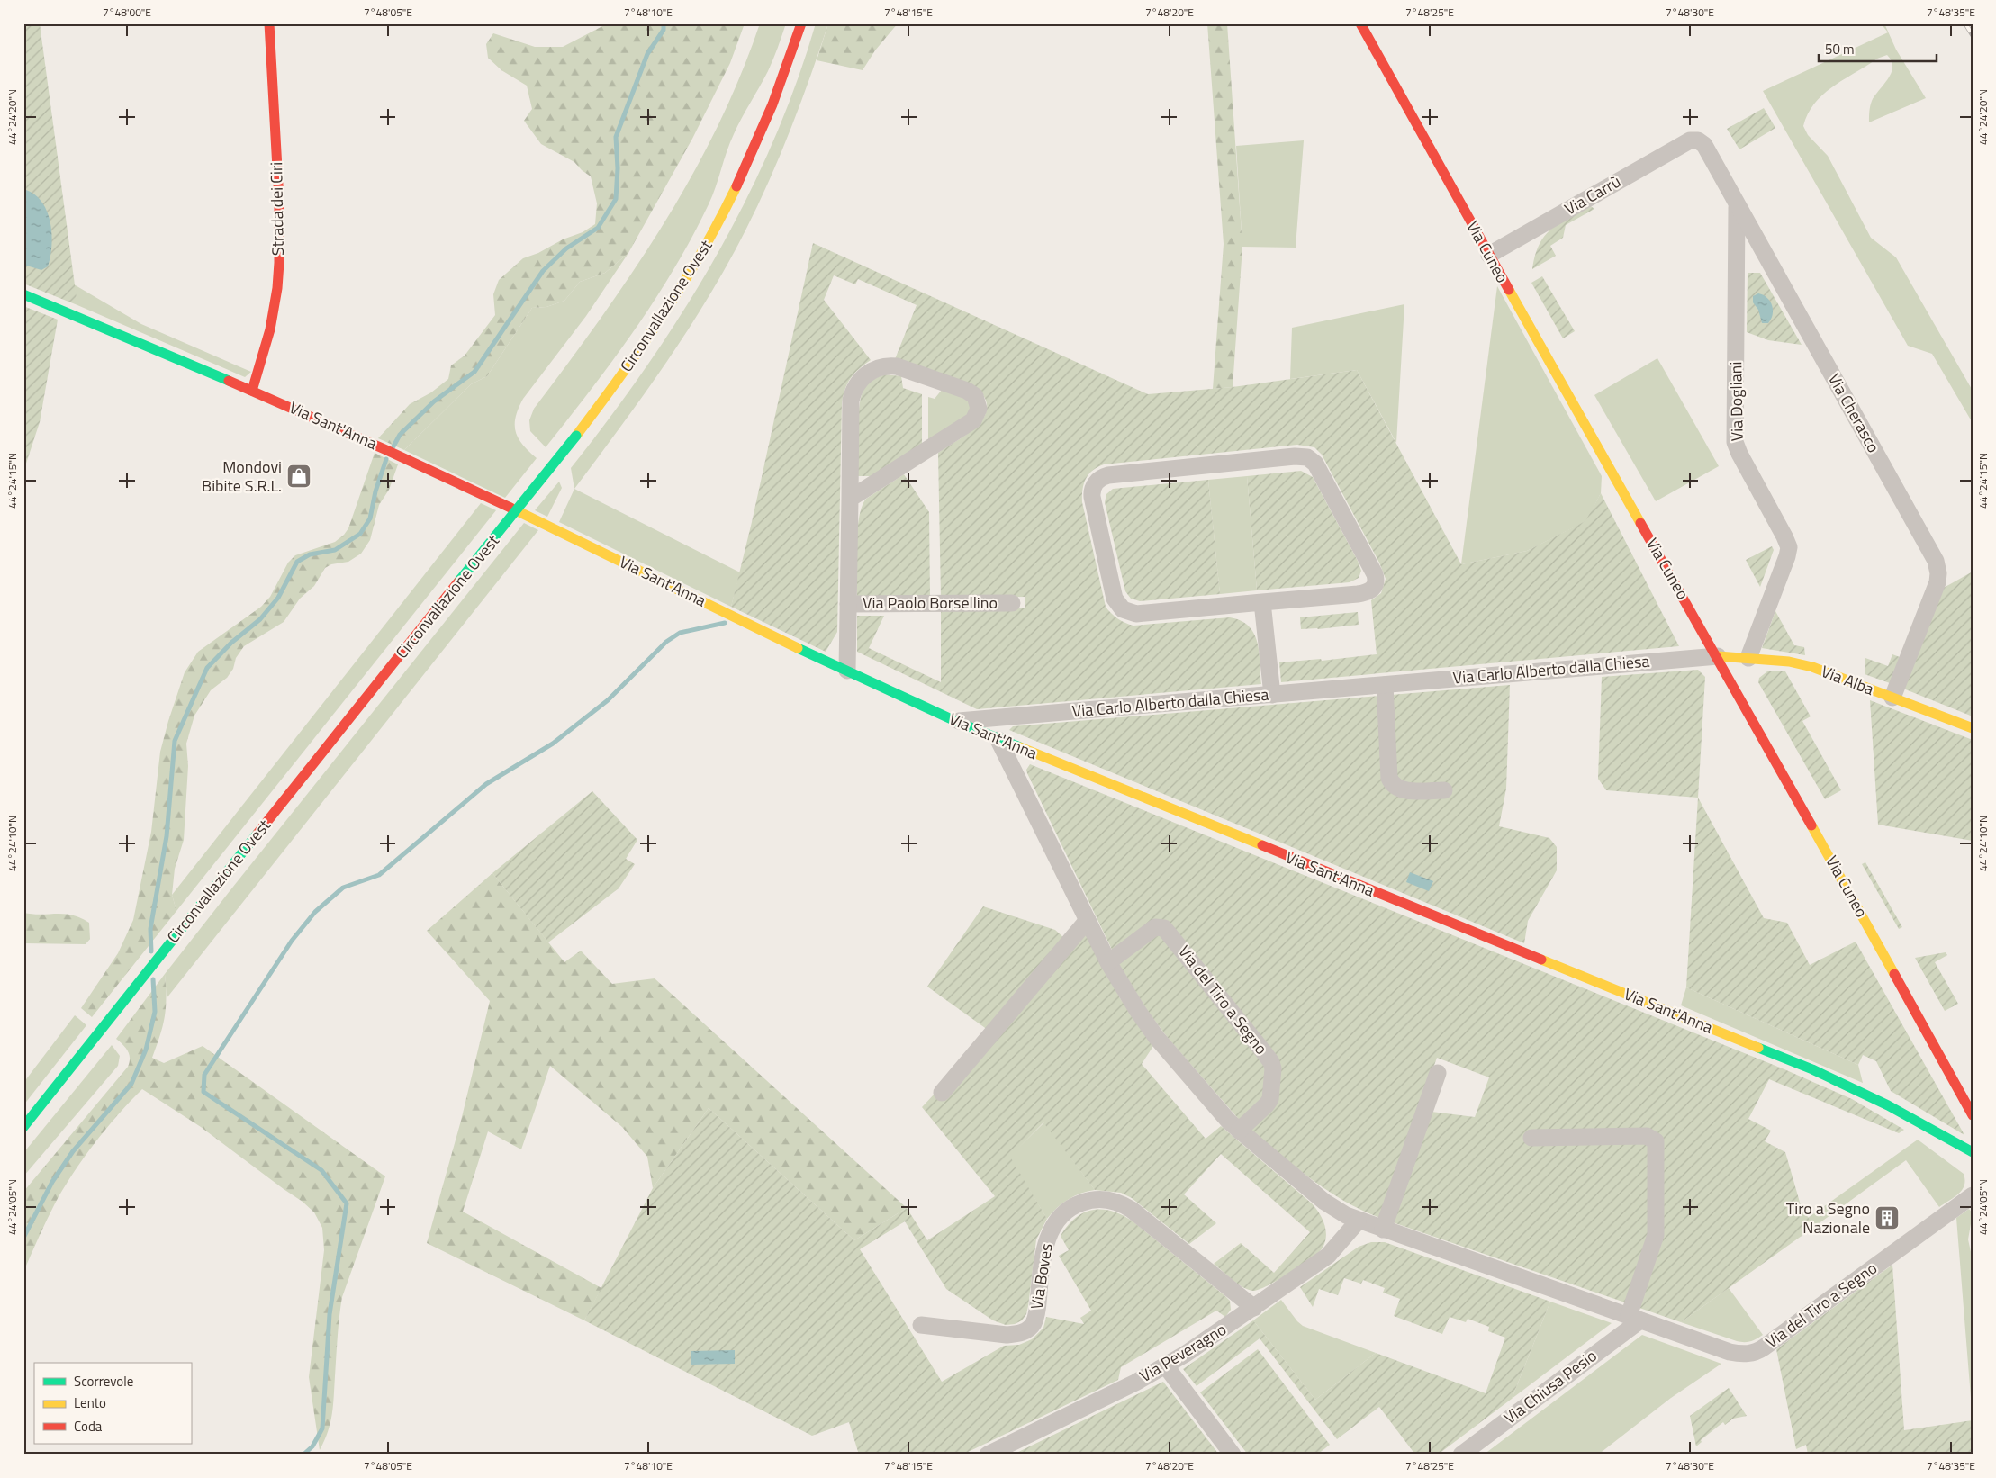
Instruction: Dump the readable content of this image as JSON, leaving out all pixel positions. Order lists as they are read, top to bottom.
{
  "streets": {
    "main road": [
      "Strada dei Ciri",
      "Via Cuneo",
      "Circonvallazione Ovest",
      "Via Sant'Anna",
      "Via Alba"
    ],
    "street": [
      "Via Carrù",
      "Via Dogliani",
      "Via Cherasco",
      "Via Paolo Borsellino",
      "Via Carlo Alberto dalla Chiesa",
      "Via del Tiro a Segno",
      "Via Boves",
      "Via Peveragno",
      "Via Chiusa Pesio"
    ]
  },
  "crossings": [
    ["Via Carrù", "Via Cuneo"],
    ["Via Carrù", "Via Cherasco"],
    ["Strada dei Ciri", "Via Sant'Anna"],
    ["Via Cuneo", "Via Carlo Alberto dalla Chiesa"],
    ["Via Cuneo", "Via Alba"],
    ["Via Dogliani", "Via Cherasco"],
    ["Via Dogliani", "Via Alba"],
    ["Via Cherasco", "Via Alba"],
    ["Via Sant'Anna", "Via Paolo Borsellino"],
    ["Via Sant'Anna", "Via Carlo Alberto dalla Chiesa"],
    ["Via Sant'Anna", "Via del Tiro a Segno"],
    ["Via Carlo Alberto dalla Chiesa", "Via Alba"],
    ["Via del Tiro a Segno", "Via Peveragno"],
    ["Via del Tiro a Segno", "Via Chiusa Pesio"],
    ["Via Boves", "Via Peveragno"]
  ],
  "places": {
    "shop": ["Mondovi Bibite S.R.L."],
    "building": ["Tiro a Segno Nazionale"]
  },
  "legend": ["Scorrevole", "Lento", "Coda"],
  "scale_bar": "50 m",
  "coordinates": [
    "7°48'00\"E",
    "7°48'05\"E",
    "7°48'10\"E",
    "7°48'15\"E",
    "7°48'20\"E",
    "7°48'25\"E",
    "7°48'30\"E",
    "7°48'35\"E",
    "44°24'20\"N",
    "44°24'15\"N",
    "44°24'10\"N",
    "44°24'05\"N"
  ]
}
